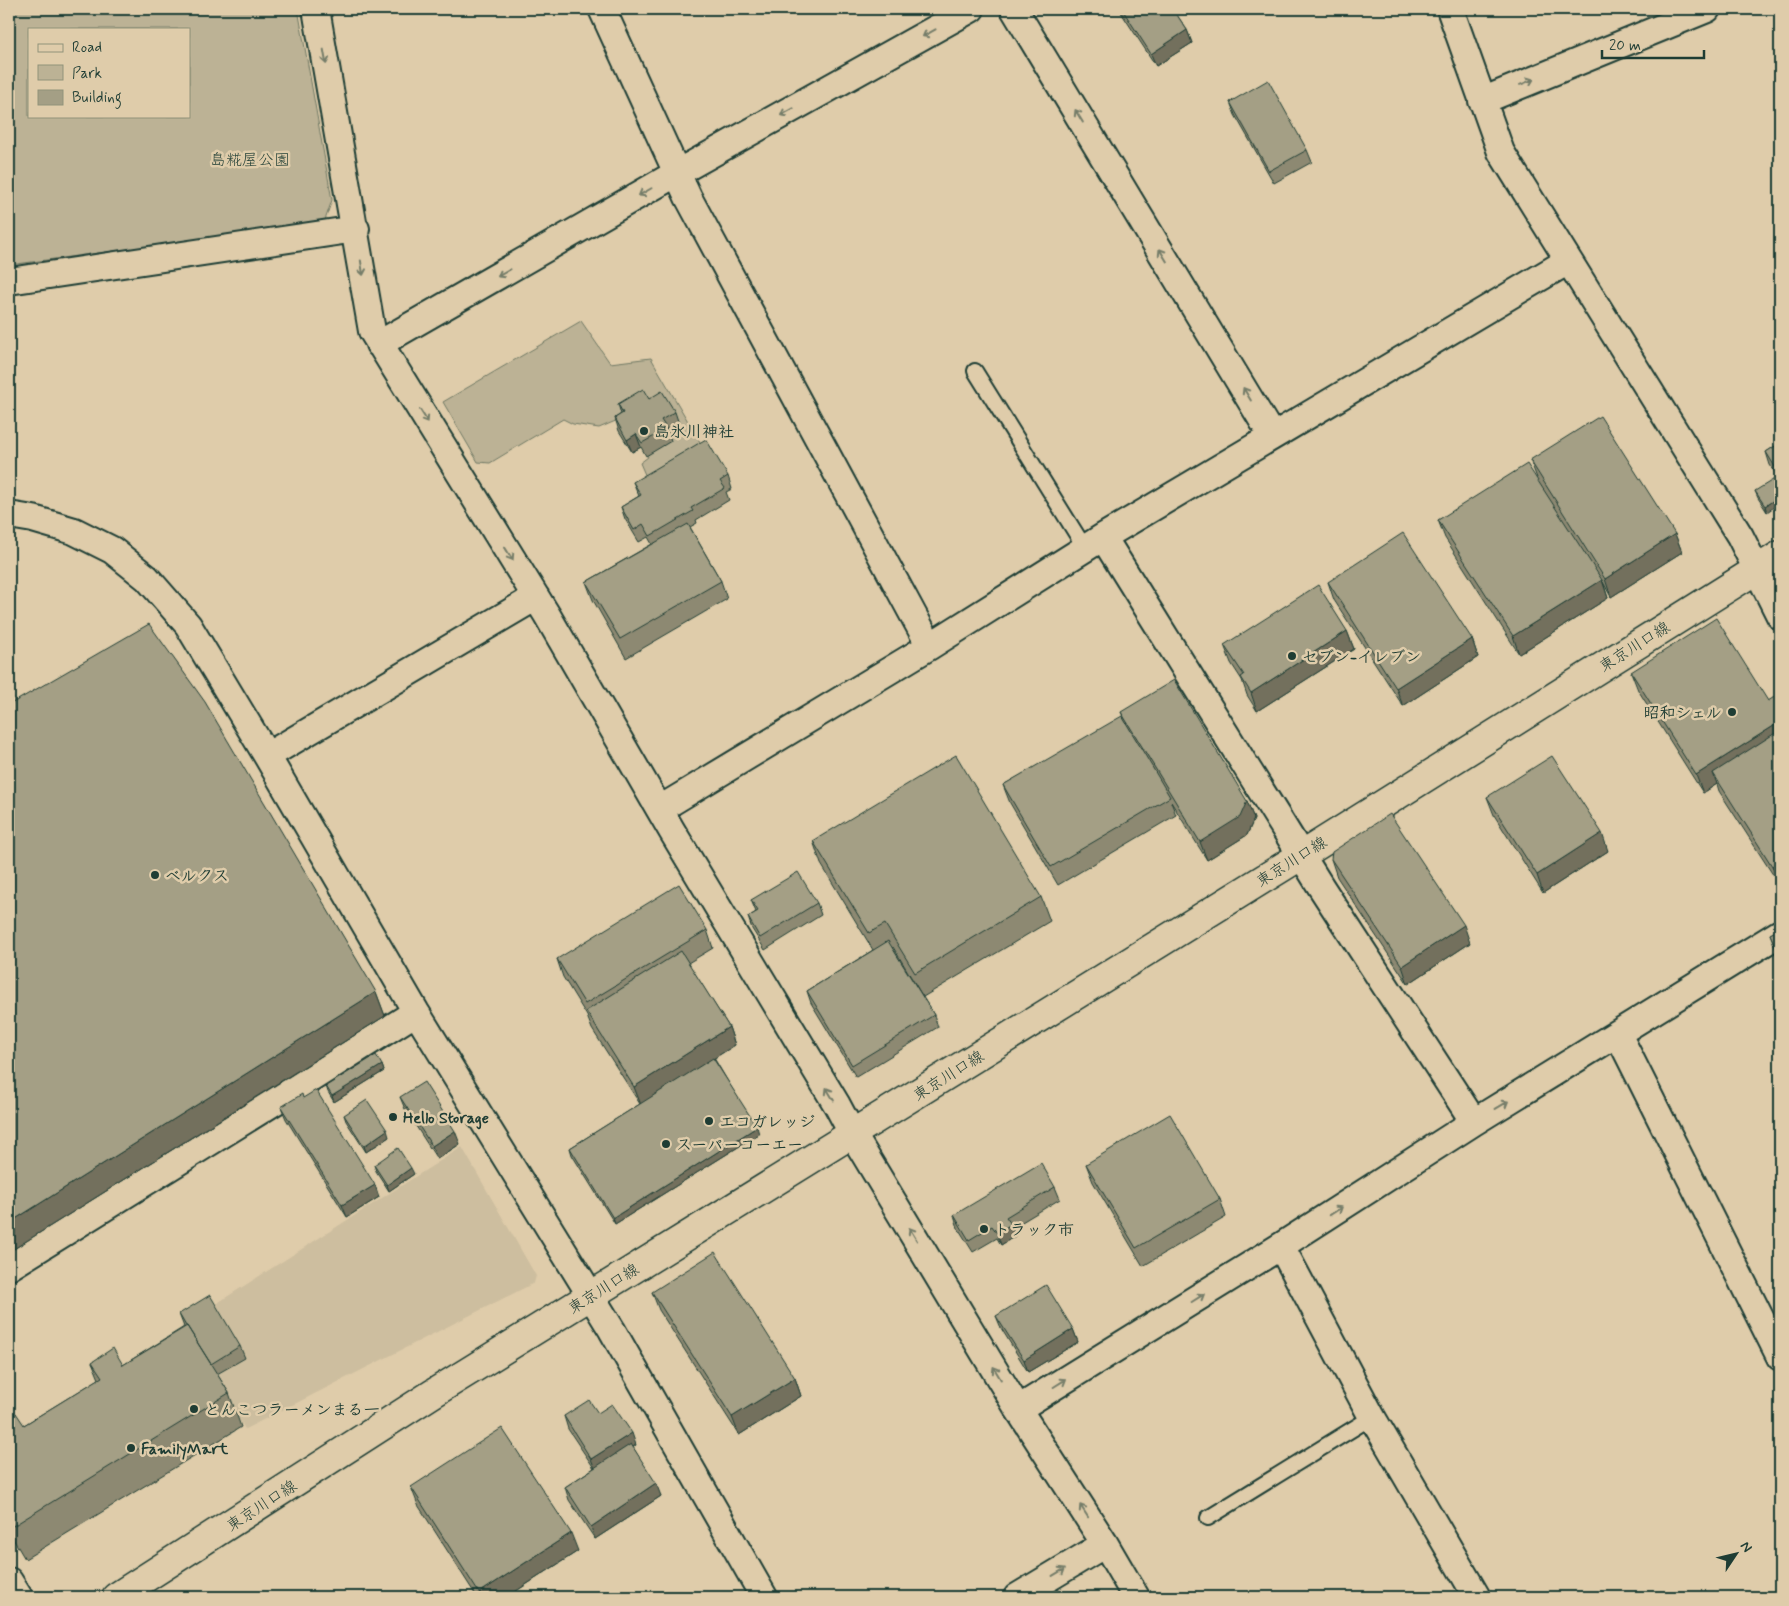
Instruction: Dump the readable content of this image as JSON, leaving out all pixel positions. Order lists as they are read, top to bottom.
{
  "streets": {
    "main road": ["東京川口線"]
  },
  "parks": ["島糀屋公園"],
  "places": [
    "島氷川神社",
    "セブン-イレブン",
    "昭和シェル",
    "ベルクス",
    "Hello Storage",
    "エコガレッジ",
    "スーパーコーエー",
    "トラック市",
    "とんこつラーメンまる一",
    "FamilyMart"
  ],
  "legend": ["Road", "Park", "Building"],
  "scale_bar": "20 m",
  "north": "top right"
}
